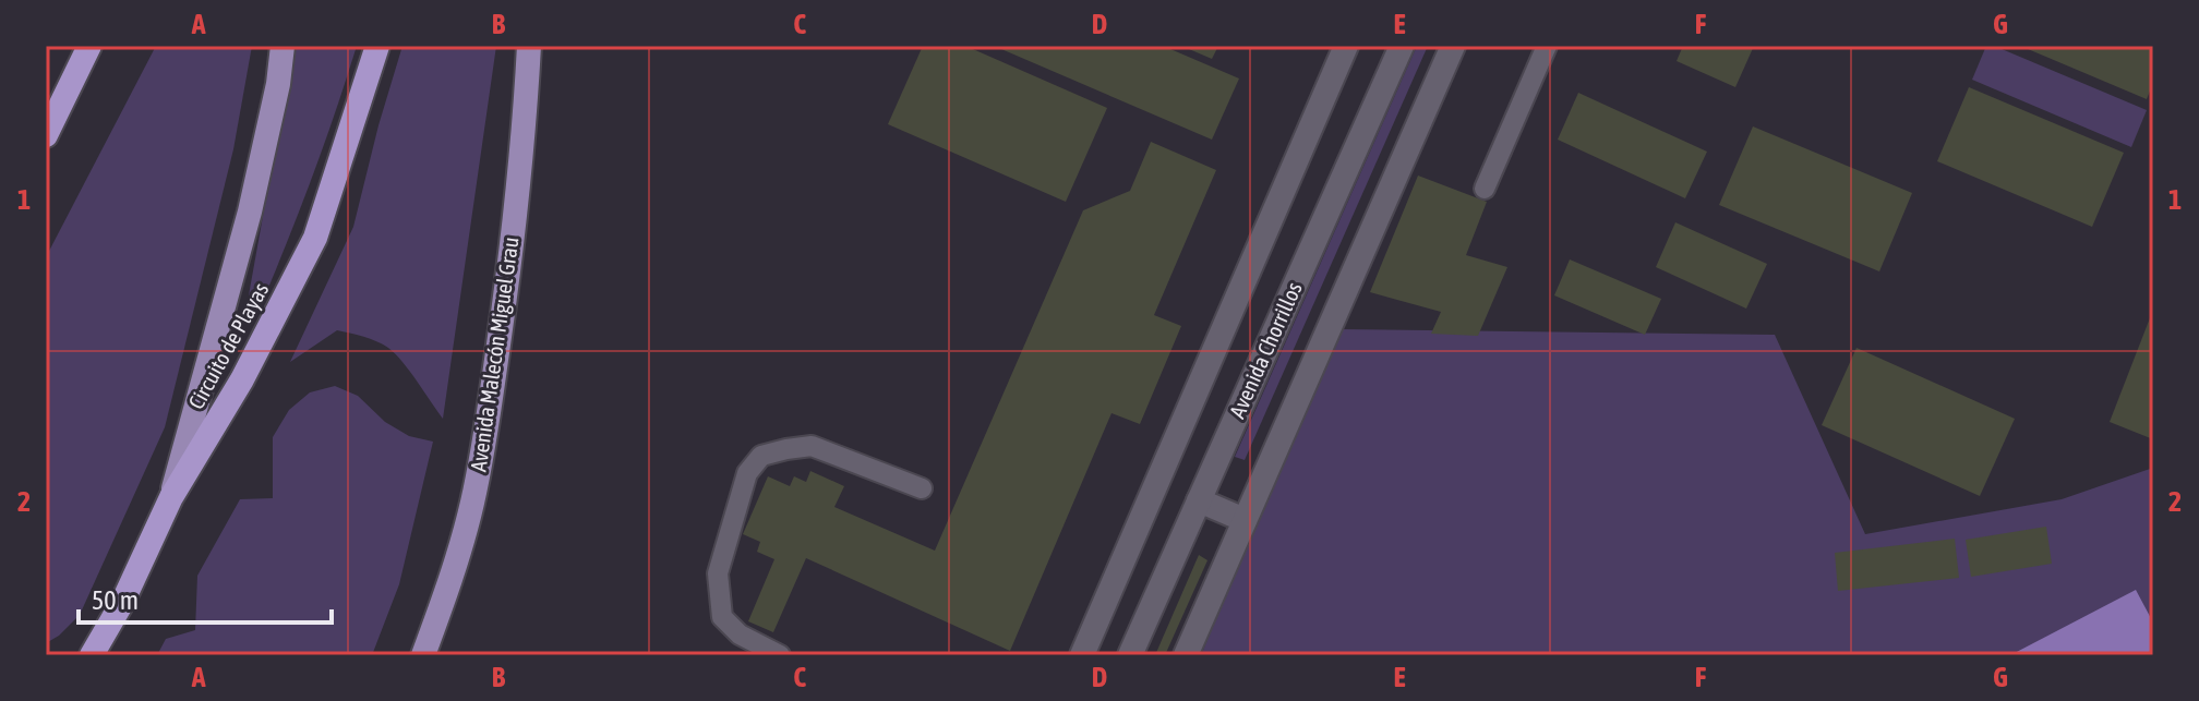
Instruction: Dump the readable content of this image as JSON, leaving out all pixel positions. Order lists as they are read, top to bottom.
{
  "streets": {
    "highway": ["Circuito de Playas"],
    "main road": ["Avenida Chorrillos", "Avenida Malecón Miguel Grau"]
  },
  "scale_bar": "50 m",
  "grid": {
    "columns": [
      "A",
      "B",
      "C",
      "D",
      "E",
      "F",
      "G"
    ],
    "rows": ["1", "2"]
  }
}
